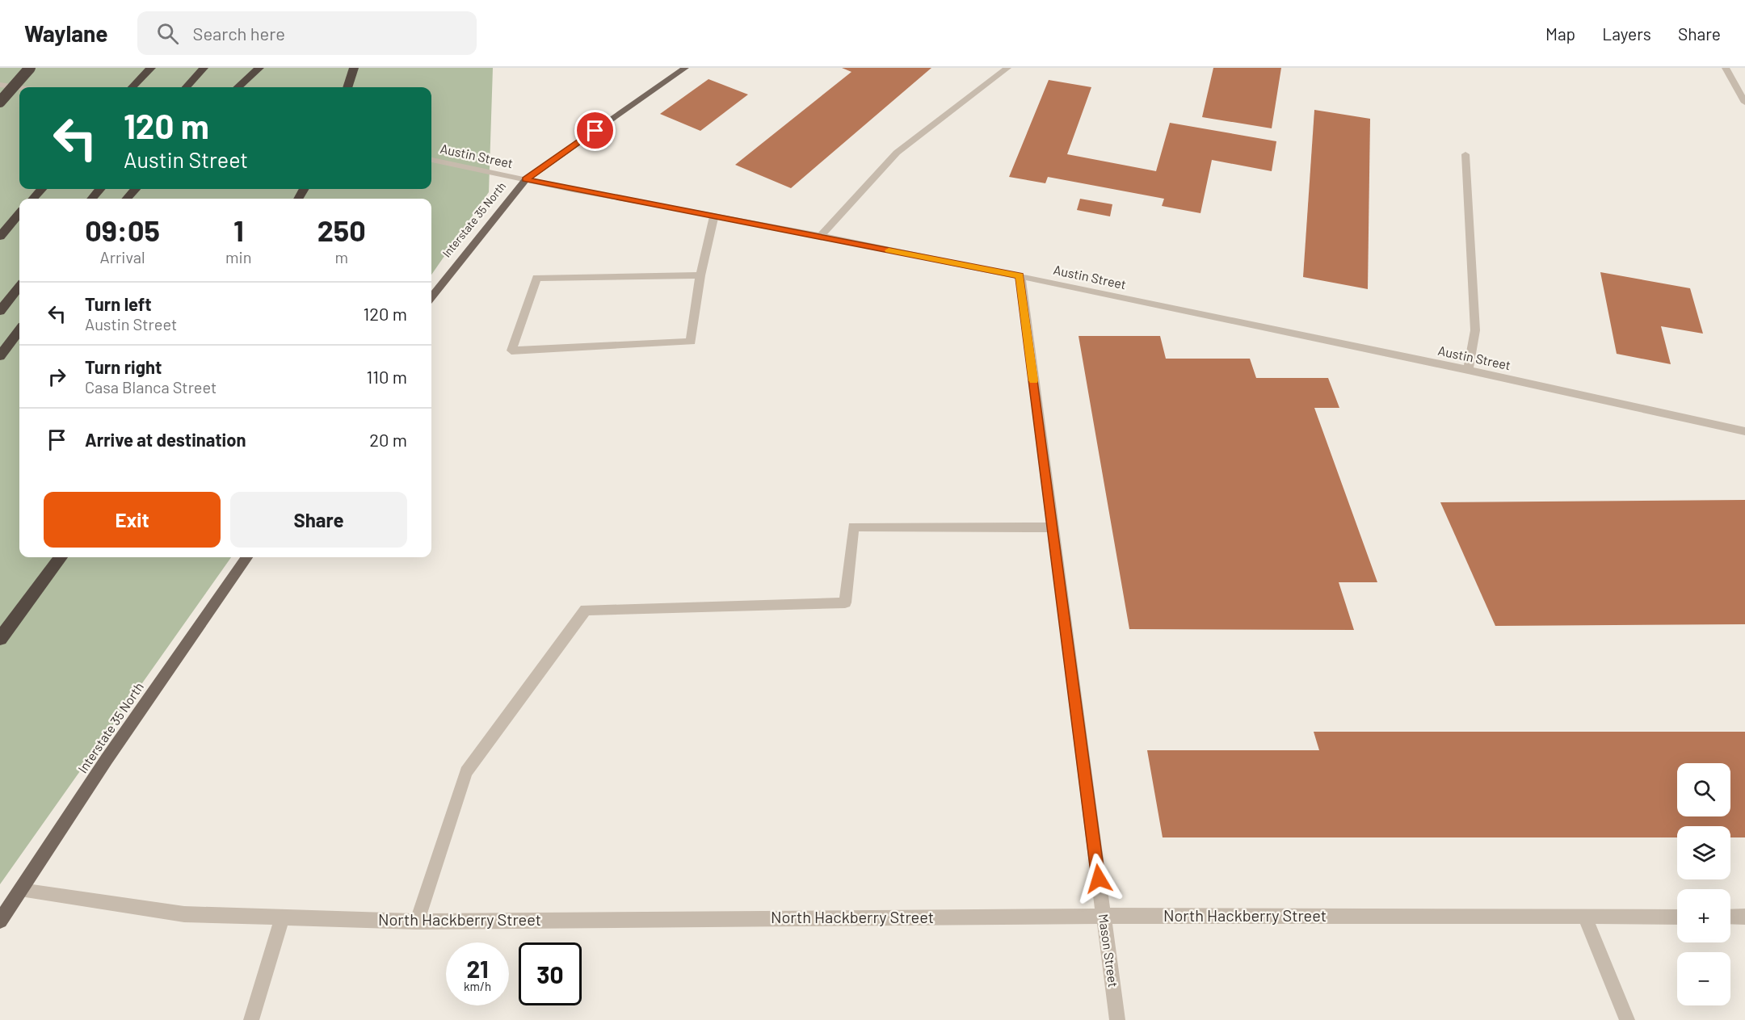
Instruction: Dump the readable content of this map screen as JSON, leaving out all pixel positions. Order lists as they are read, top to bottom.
{
  "streets": {
    "main road": ["Interstate 35 North"],
    "street": ["Austin Street", "North Hackberry Street", "Mason Street"]
  },
  "crossings": [
    ["Austin Street", "Interstate 35 North"],
    ["Austin Street", "Mason Street"],
    ["Interstate 35 North", "North Hackberry Street"],
    ["North Hackberry Street", "Mason Street"]
  ],
  "page": {
    "header": "Waylane",
    "search": "Search here",
    "nav": ["Map", "Layers", "Share"],
    "turn": ["120 m", "Austin Street"],
    "eta": [
      "09:05",
      "Arrival",
      "1",
      "min",
      "250",
      "m"
    ],
    "list": [
      {
        "name": "Turn left",
        "note": "Austin Street",
        "value": "120 m"
      },
      {
        "name": "Turn right",
        "note": "Casa Blanca Street",
        "value": "110 m"
      },
      {
        "name": "Arrive at destination",
        "value": "20 m"
      }
    ],
    "buttons": ["Exit", "Share"],
    "map_buttons": ["+", "−"],
    "speed": "21 km/h",
    "limit": "30"
  }
}
